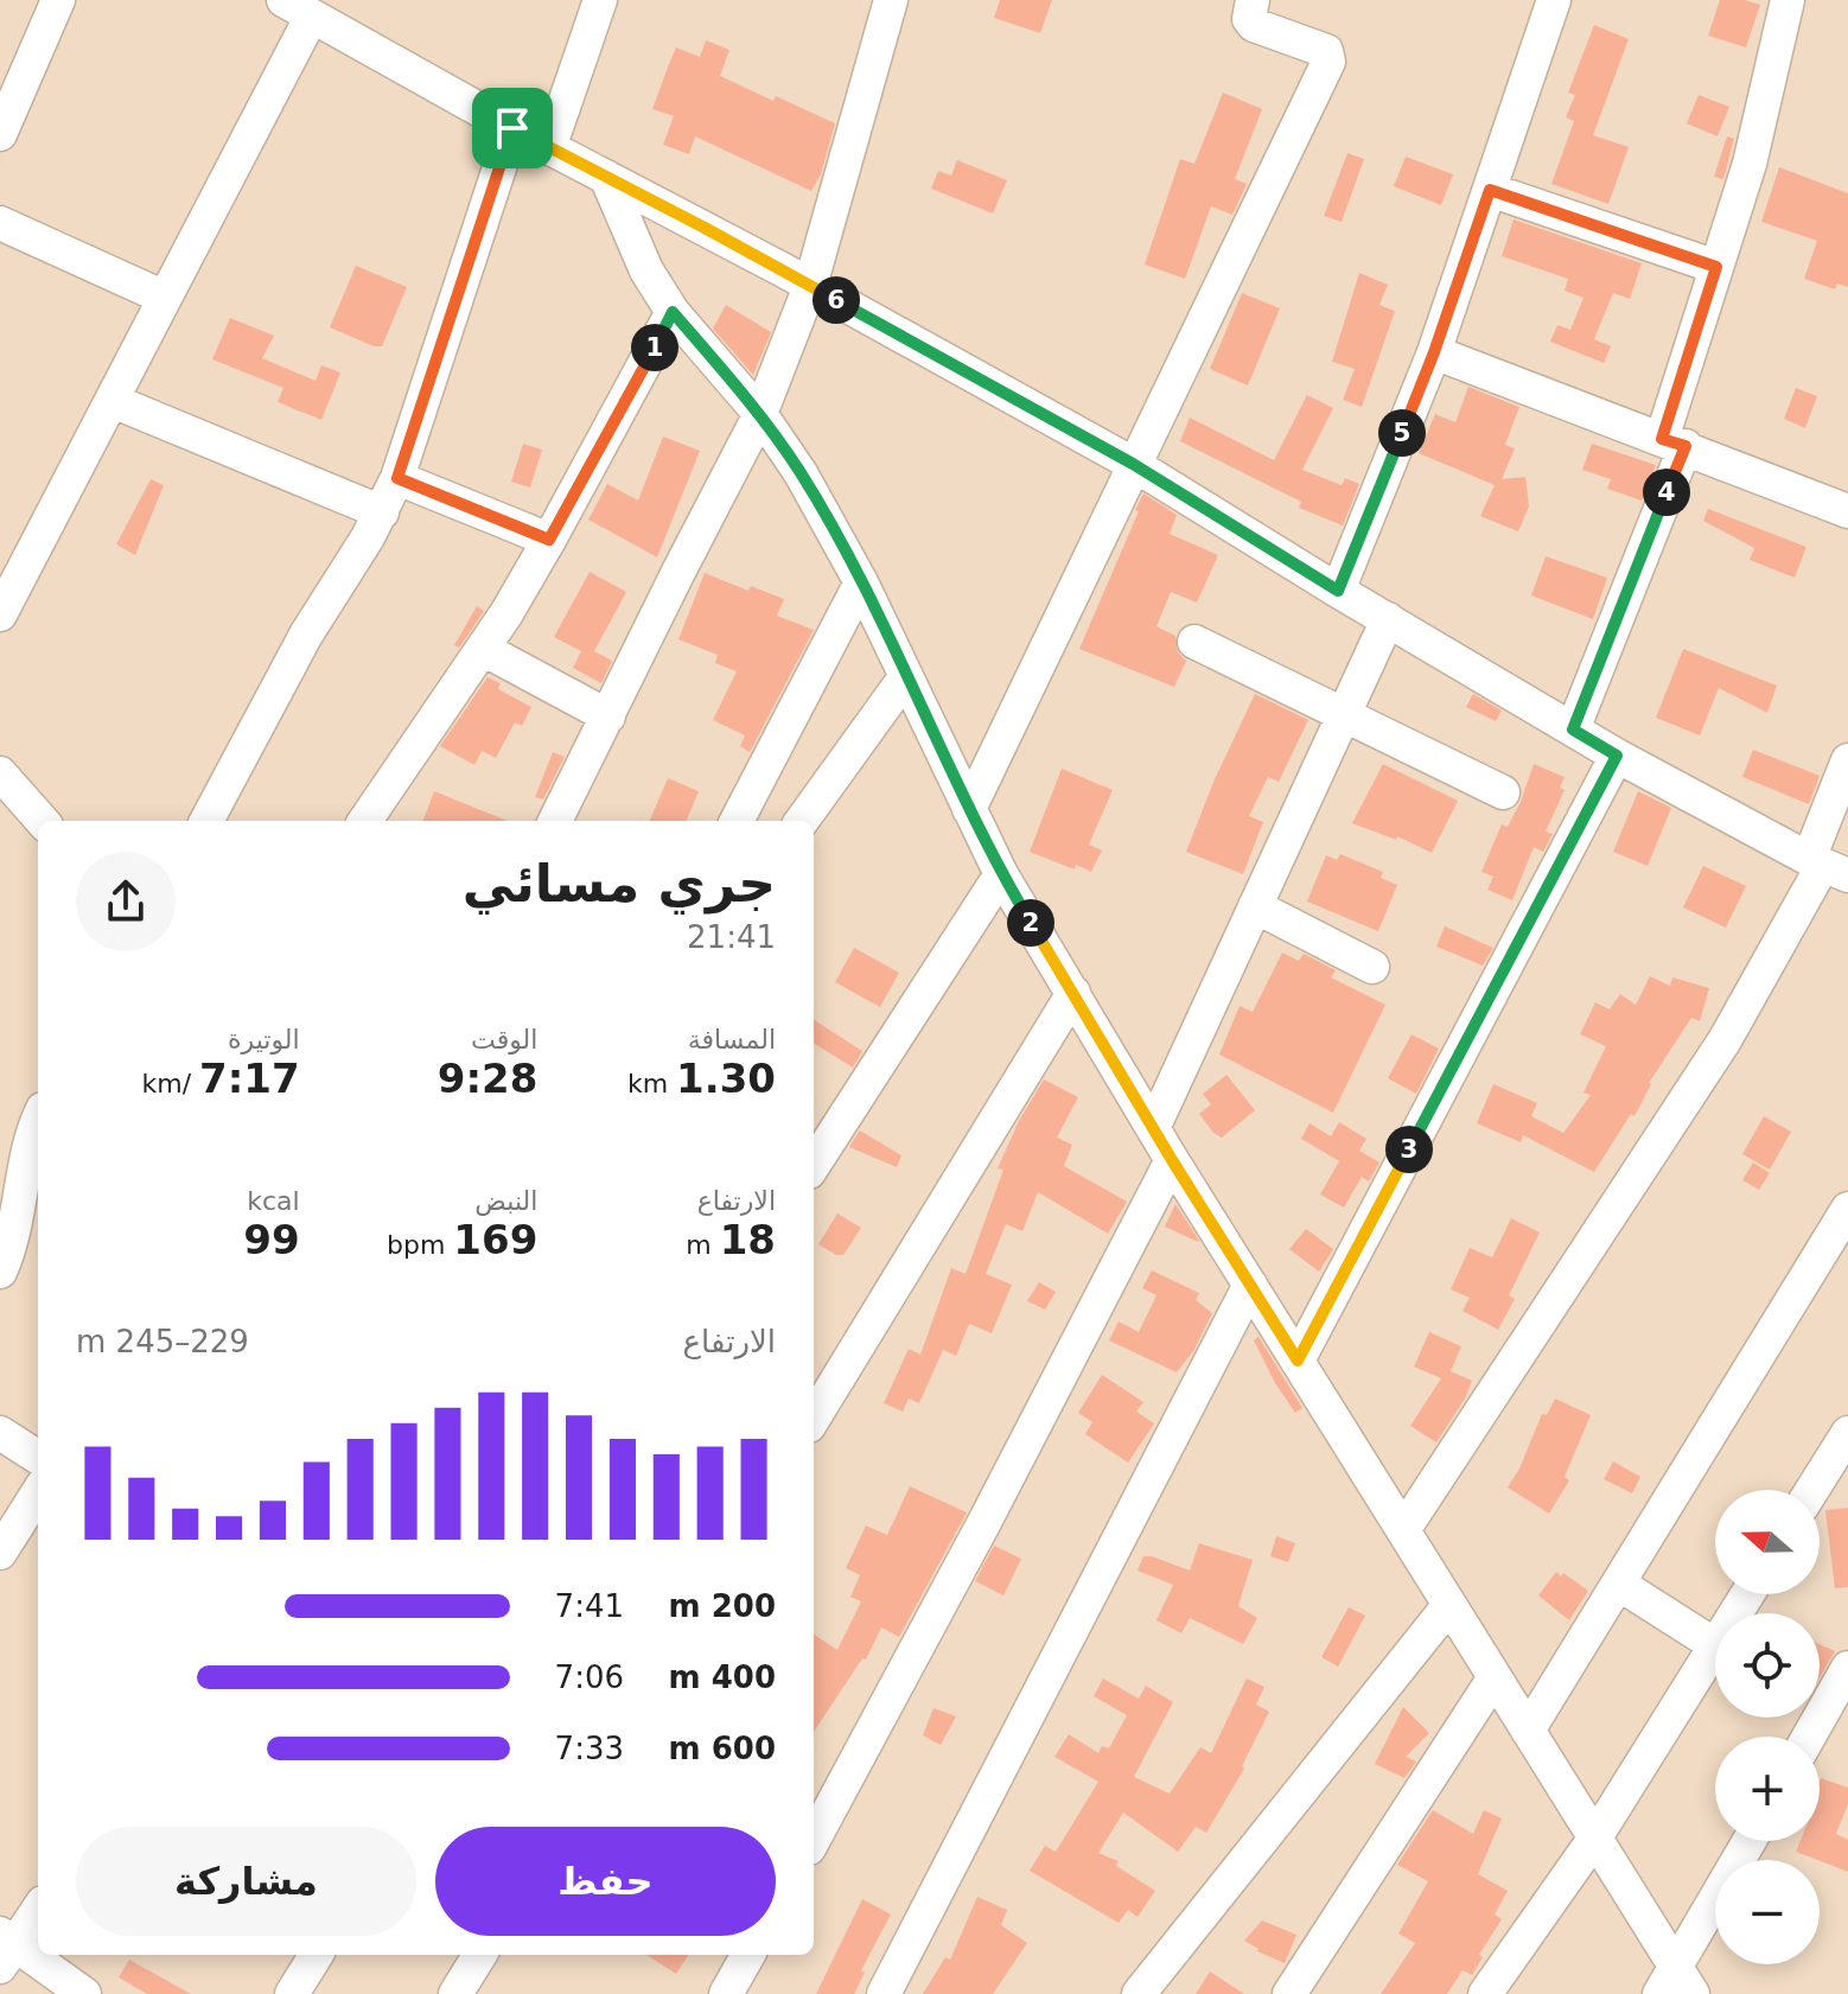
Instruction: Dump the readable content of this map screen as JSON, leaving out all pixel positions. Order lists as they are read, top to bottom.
{
  "north": "left",
  "page": {
    "pins": [
      "6",
      "1",
      "5",
      "4",
      "2",
      "3"
    ],
    "heading": ["جري مسائي", "21:41"],
    "stats": [
      ["المسافة", "1.30 km"],
      ["الوقت", "9:28"],
      ["الوتيرة", "7:17 /km"],
      ["الارتفاع", "18 m"],
      ["النبض", "169 bpm"],
      ["kcal", "99"]
    ],
    "chart": ["الارتفاع", "229–245 m"],
    "map_buttons": ["+", "−"],
    "list": [
      {
        "name": "200 m",
        "note": "7:41"
      },
      {
        "name": "400 m",
        "note": "7:06"
      },
      {
        "name": "600 m",
        "note": "7:33"
      }
    ],
    "buttons": ["حفظ", "مشاركة"]
  }
}
